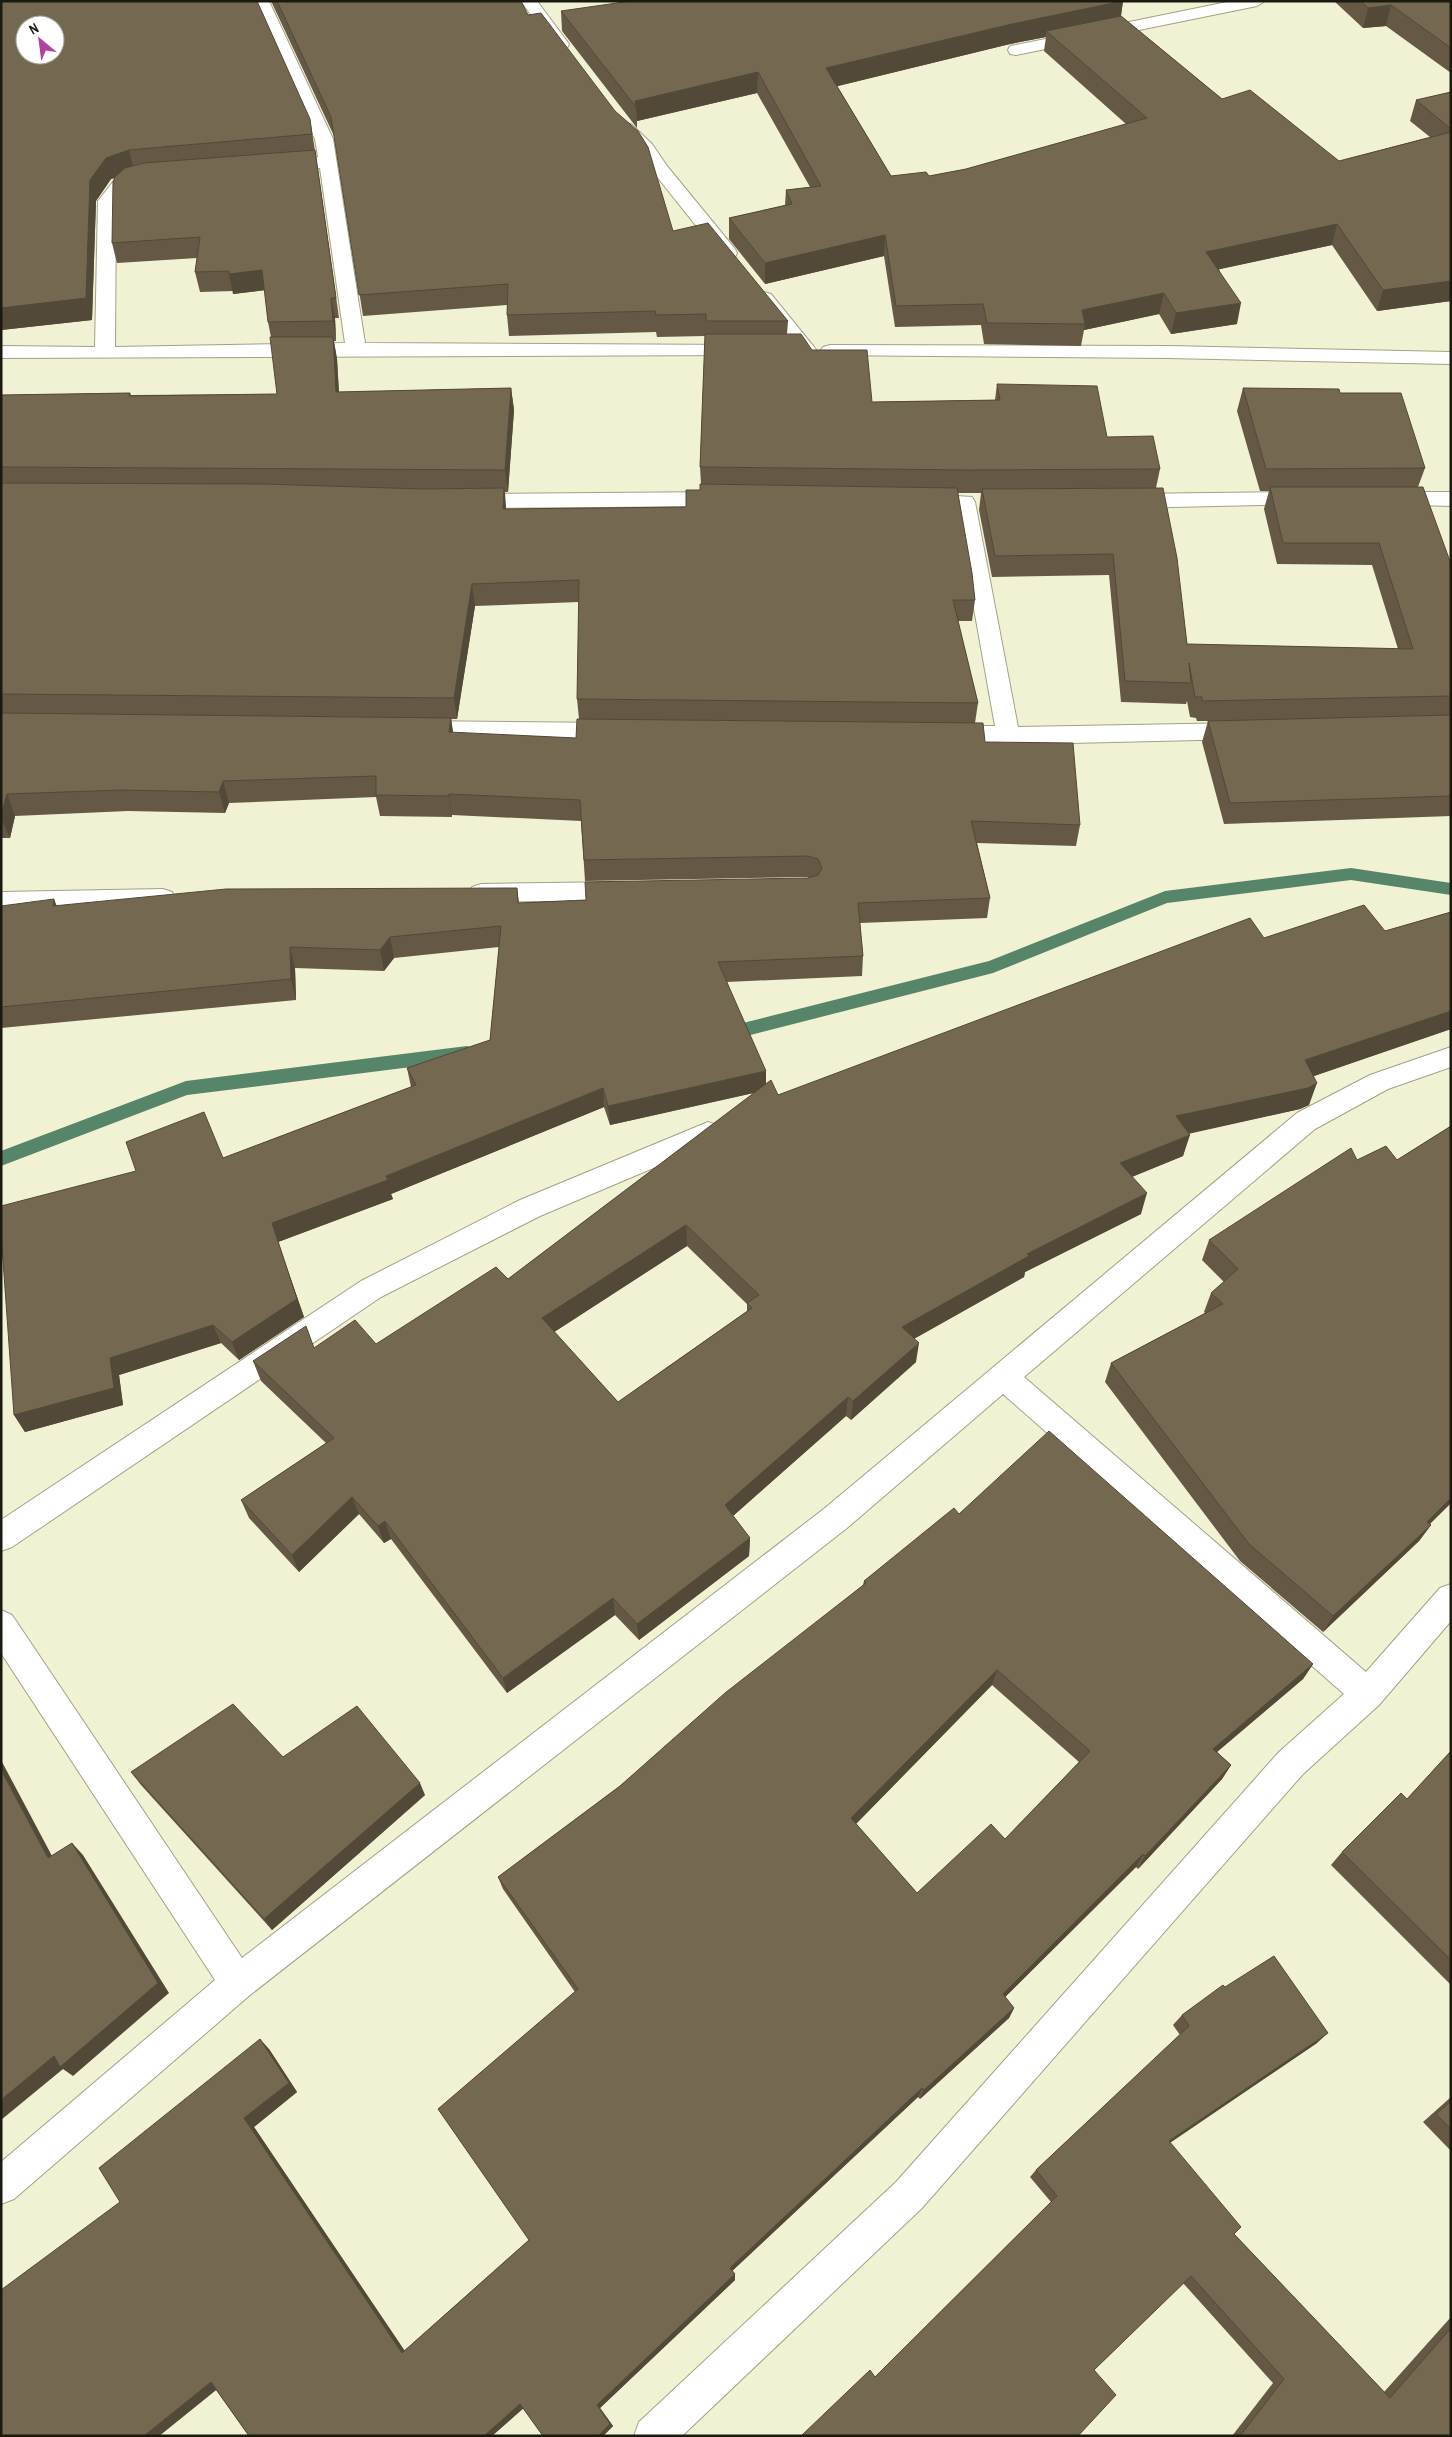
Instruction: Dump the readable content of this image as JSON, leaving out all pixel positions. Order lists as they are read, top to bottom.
{
  "north": "top left"
}
